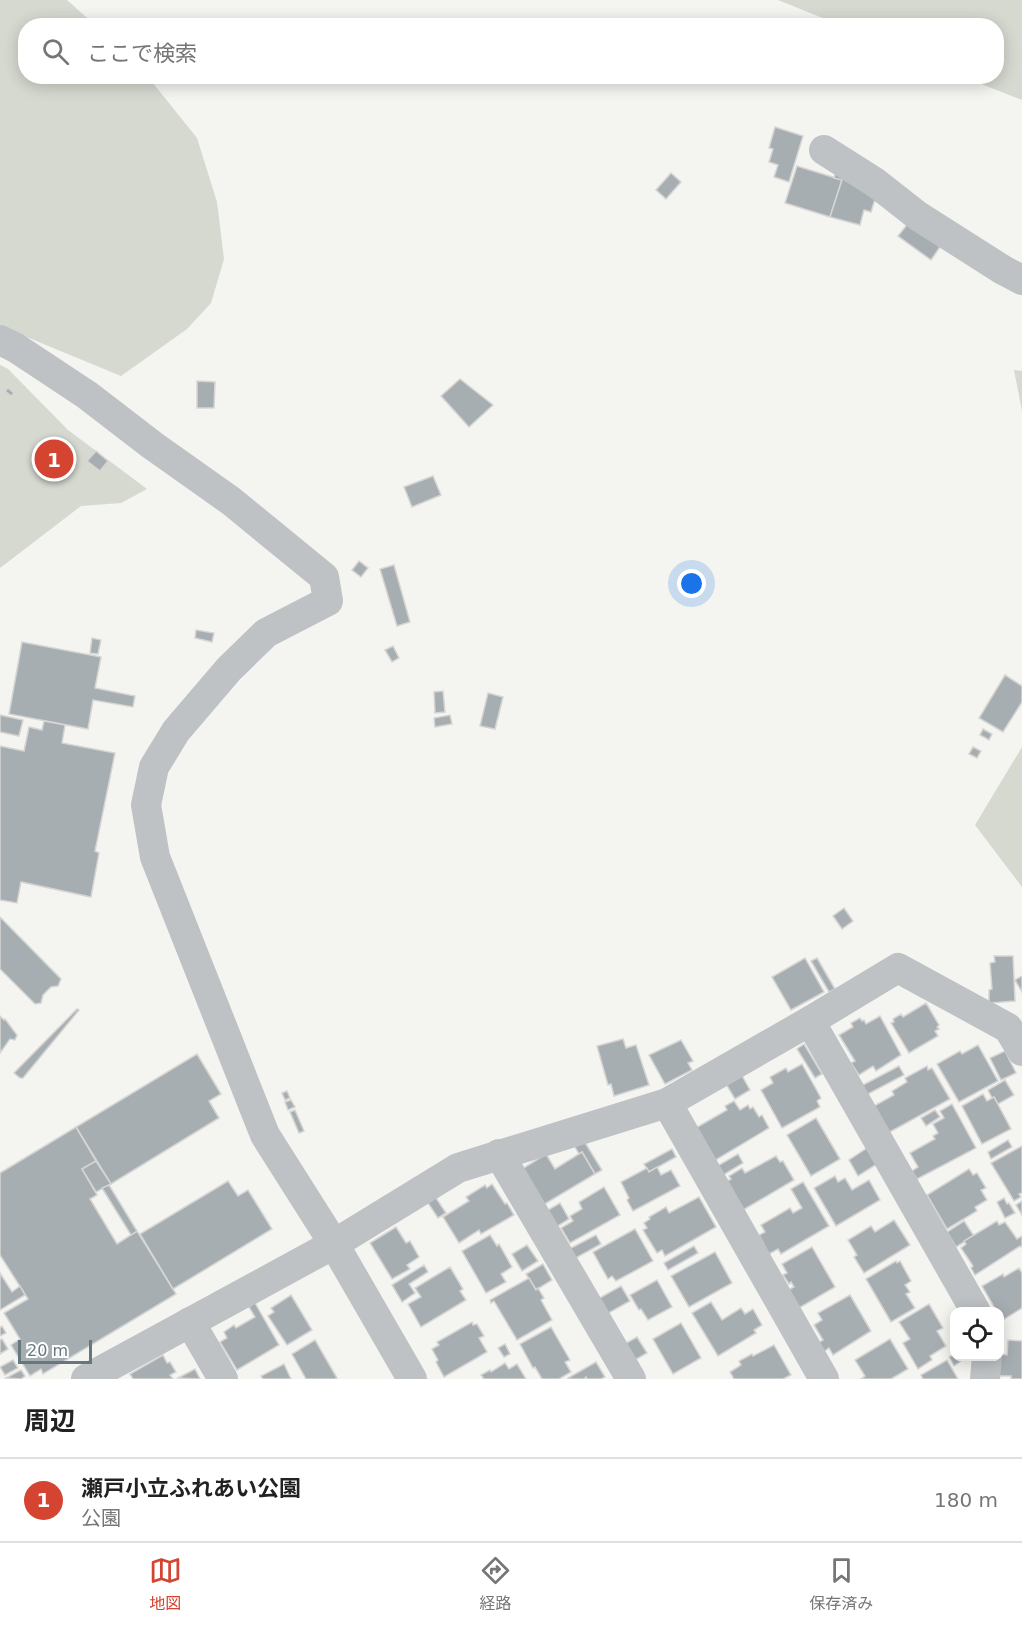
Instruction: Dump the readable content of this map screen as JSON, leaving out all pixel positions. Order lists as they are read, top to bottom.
{
  "scale_bar": "20 m",
  "page": {
    "search": "ここで検索",
    "pins": "1",
    "scale": "20 m",
    "heading": "周辺",
    "list": [
      {
        "mark": "1",
        "name": "瀬戸小立ふれあい公園",
        "note": "公園",
        "value": "180 m"
      }
    ],
    "nav": ["地図", "経路", "保存済み"]
  }
}
